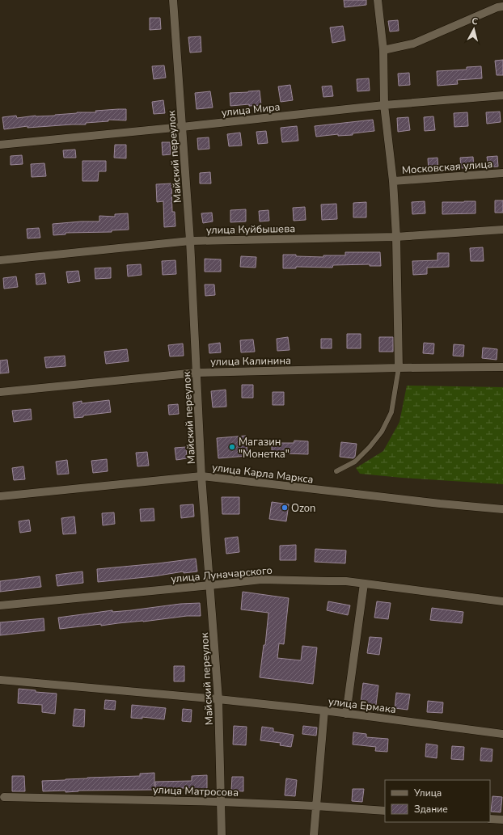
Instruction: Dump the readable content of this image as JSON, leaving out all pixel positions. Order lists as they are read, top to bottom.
{
  "streets": {
    "street": [
      "улица Мира",
      "Майский переулок",
      "Московская улица",
      "улица Куйбышева",
      "улица Калинина",
      "улица Карла Маркса",
      "улица Луначарского",
      "улица Ермака",
      "улица Матросова"
    ]
  },
  "crossings": [
    ["улица Мира", "Майский переулок"],
    ["Майский переулок", "улица Куйбышева"],
    ["Майский переулок", "улица Калинина"],
    ["Майский переулок", "улица Карла Маркса"],
    ["Майский переулок", "улица Луначарского"],
    ["Майский переулок", "улица Ермака"],
    ["Майский переулок", "улица Матросова"]
  ],
  "places": ["Магазин \"Монетка\"", "Ozon"],
  "legend": ["Улица", "Здание"],
  "north": "top"
}
